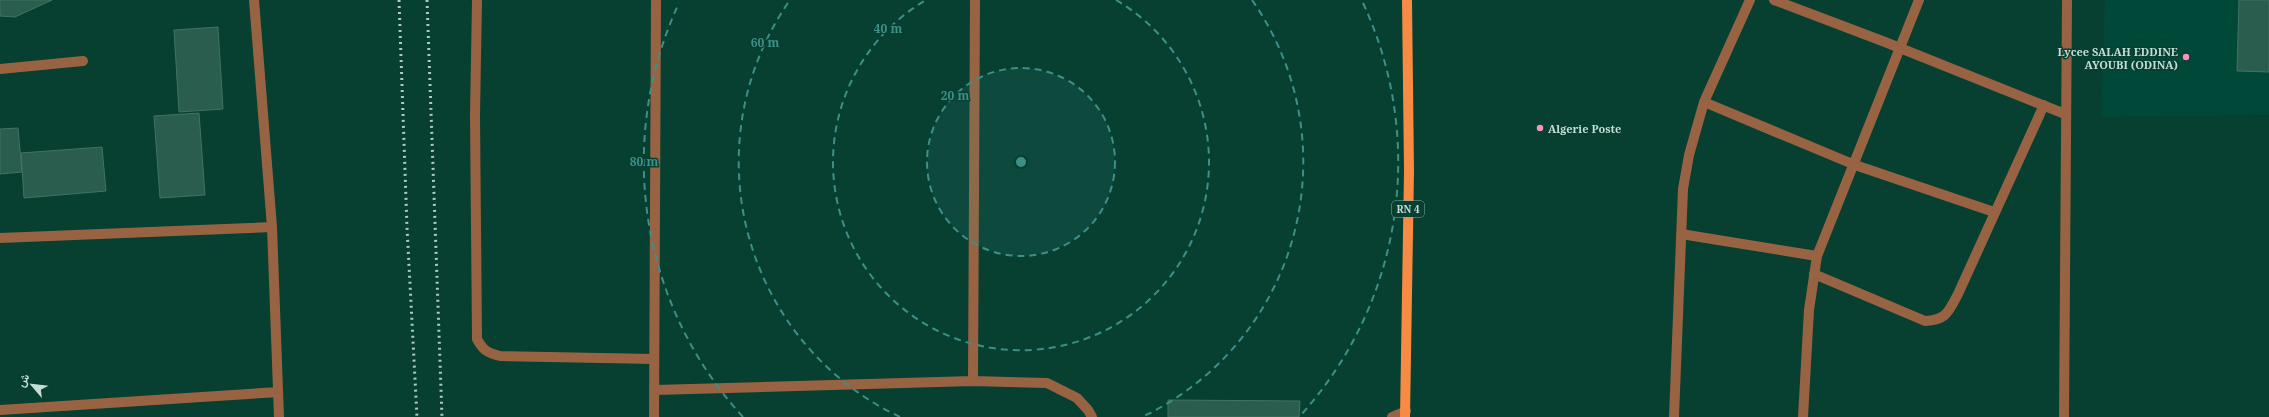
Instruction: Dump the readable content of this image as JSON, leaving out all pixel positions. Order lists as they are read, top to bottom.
{
  "streets": {
    "main road": ["RN 4"]
  },
  "places": ["Lycee SALAH EDDINE AYOUBI (ODINA)", "Algerie Poste"],
  "north": "top left",
  "rings": [
    "40 m",
    "60 m",
    "20 m",
    "80 m"
  ]
}
